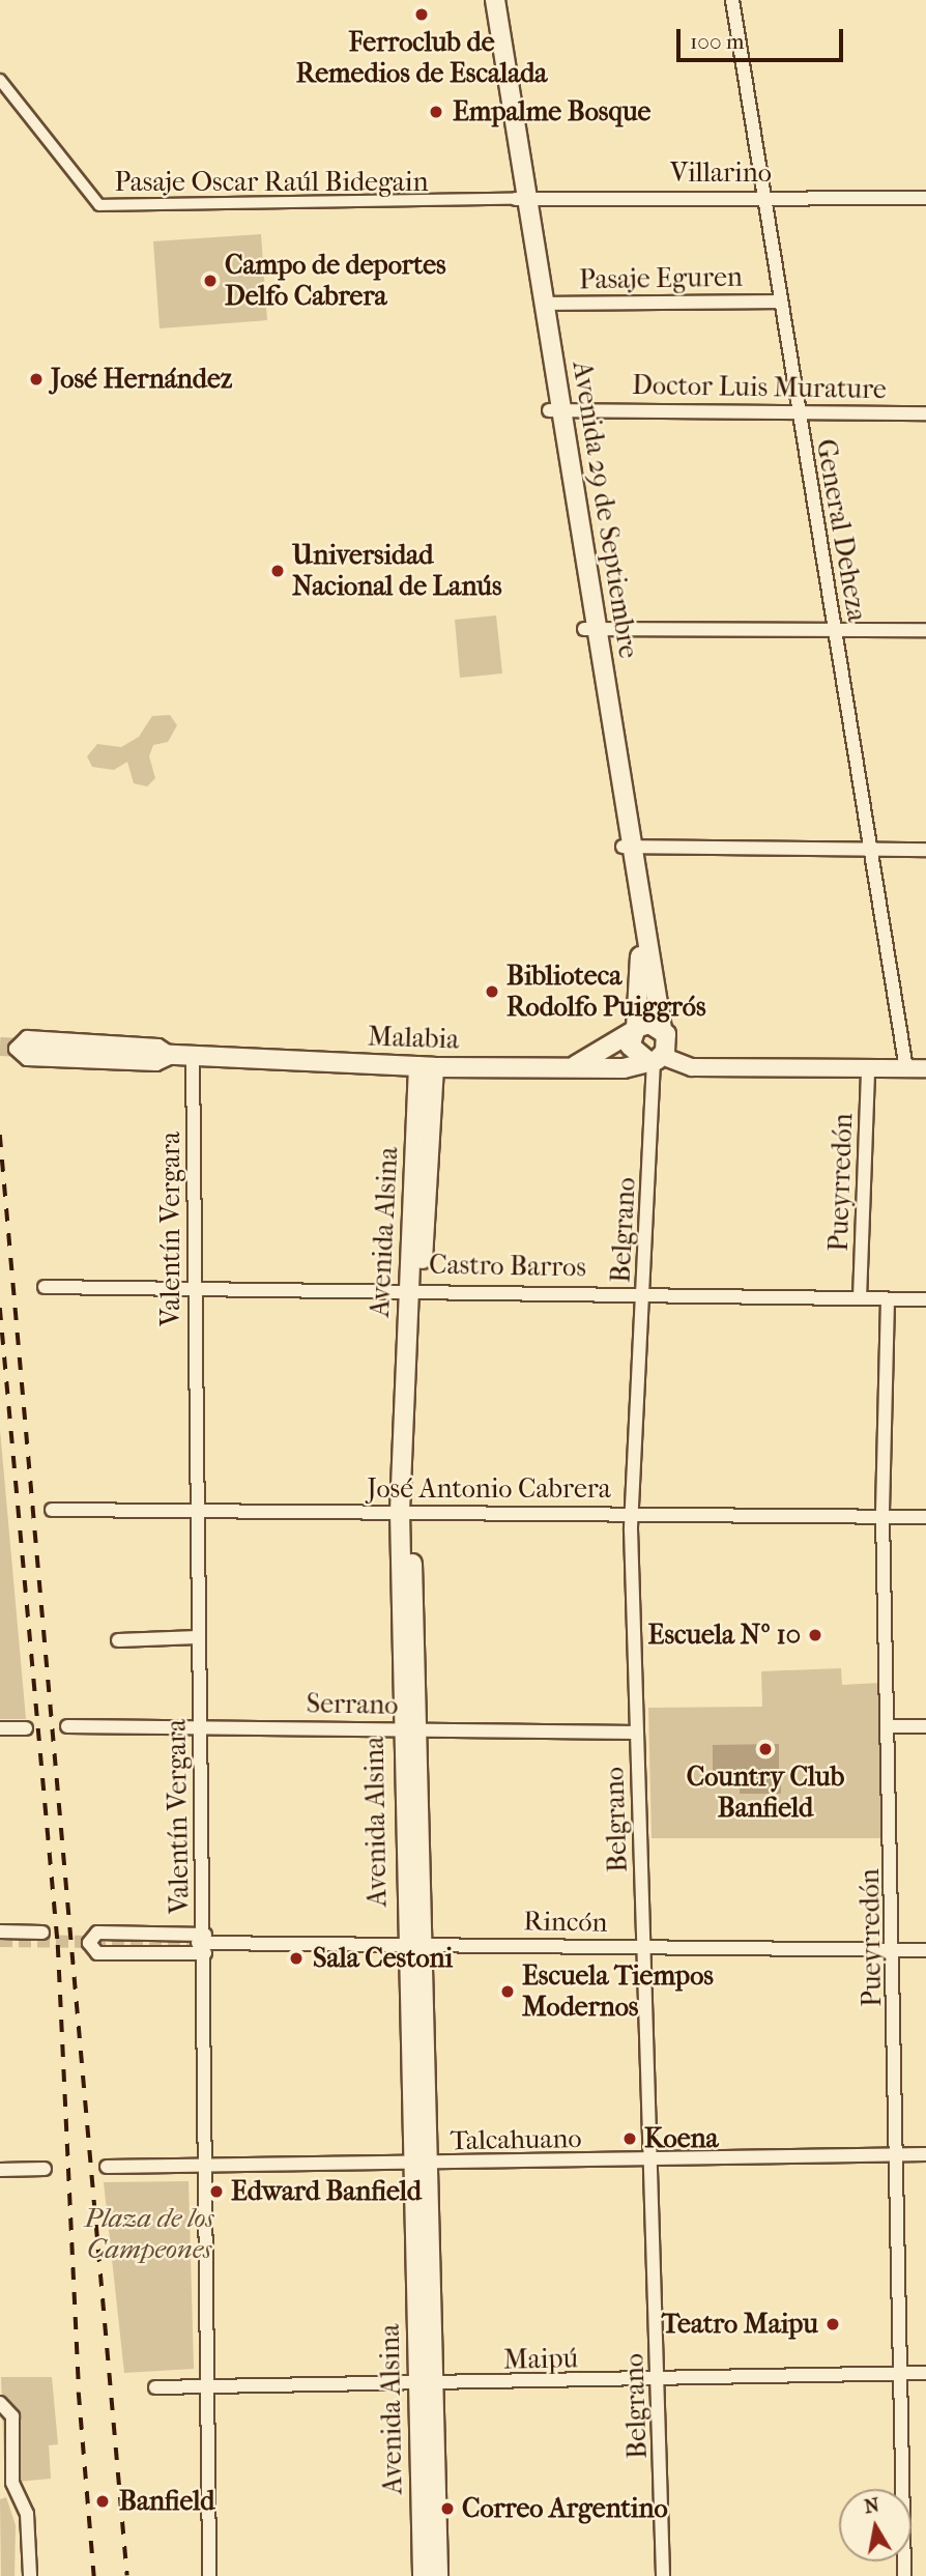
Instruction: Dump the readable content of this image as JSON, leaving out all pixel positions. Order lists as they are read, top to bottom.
{
  "streets": {
    "main road": ["Avenida 29 de Septiembre", "Malabia", "Avenida Alsina"],
    "street": [
      "Villarino",
      "Pasaje Oscar Raúl Bidegain",
      "Pasaje Eguren",
      "Doctor Luis Murature",
      "General Deheza",
      "Pueyrredón",
      "Valentín Vergara",
      "Belgrano",
      "Castro Barros",
      "José Antonio Cabrera",
      "Serrano",
      "Rincón",
      "Talcahuano",
      "Maipú"
    ]
  },
  "crossings": [
    ["Villarino", "Pasaje Oscar Raúl Bidegain"],
    ["Villarino", "Avenida 29 de Septiembre"],
    ["Villarino", "General Deheza"],
    ["Pasaje Oscar Raúl Bidegain", "Avenida 29 de Septiembre"],
    ["Pasaje Eguren", "Avenida 29 de Septiembre"],
    ["Pasaje Eguren", "General Deheza"],
    ["Doctor Luis Murature", "Avenida 29 de Septiembre"],
    ["Doctor Luis Murature", "General Deheza"],
    ["Avenida 29 de Septiembre", "Malabia"],
    ["Avenida 29 de Septiembre", "Belgrano"],
    ["General Deheza", "Malabia"],
    ["Malabia", "Pueyrredón"],
    ["Malabia", "Valentín Vergara"],
    ["Malabia", "Belgrano"],
    ["Malabia", "Avenida Alsina"],
    ["Pueyrredón", "Castro Barros"],
    ["Pueyrredón", "José Antonio Cabrera"],
    ["Pueyrredón", "Rincón"],
    ["Pueyrredón", "Talcahuano"],
    ["Pueyrredón", "Maipú"],
    ["Valentín Vergara", "Castro Barros"],
    ["Valentín Vergara", "José Antonio Cabrera"],
    ["Valentín Vergara", "Serrano"],
    ["Valentín Vergara", "Rincón"],
    ["Valentín Vergara", "Talcahuano"],
    ["Valentín Vergara", "Maipú"],
    ["Belgrano", "Castro Barros"],
    ["Belgrano", "José Antonio Cabrera"],
    ["Belgrano", "Serrano"],
    ["Belgrano", "Rincón"],
    ["Belgrano", "Talcahuano"],
    ["Belgrano", "Maipú"],
    ["Avenida Alsina", "Castro Barros"],
    ["Avenida Alsina", "José Antonio Cabrera"],
    ["Avenida Alsina", "Serrano"],
    ["Avenida Alsina", "Rincón"],
    ["Avenida Alsina", "Talcahuano"],
    ["Avenida Alsina", "Maipú"]
  ],
  "parks": ["Plaza de los Campeones"],
  "places": [
    "Ferroclub de Remedios de Escalada",
    "Empalme Bosque",
    "Campo de deportes Delfo Cabrera",
    "José Hernández",
    "Universidad Nacional de Lanús",
    "Biblioteca Rodolfo Puiggrós",
    "Escuela Nº 10",
    "Country Club Banfield",
    "Sala Cestoni",
    "Escuela Tiempos Modernos",
    "Koena",
    "Edward Banfield",
    "Teatro Maipu",
    "Banfield",
    "Correo Argentino"
  ],
  "scale_bar": "100 m",
  "north": "top"
}
